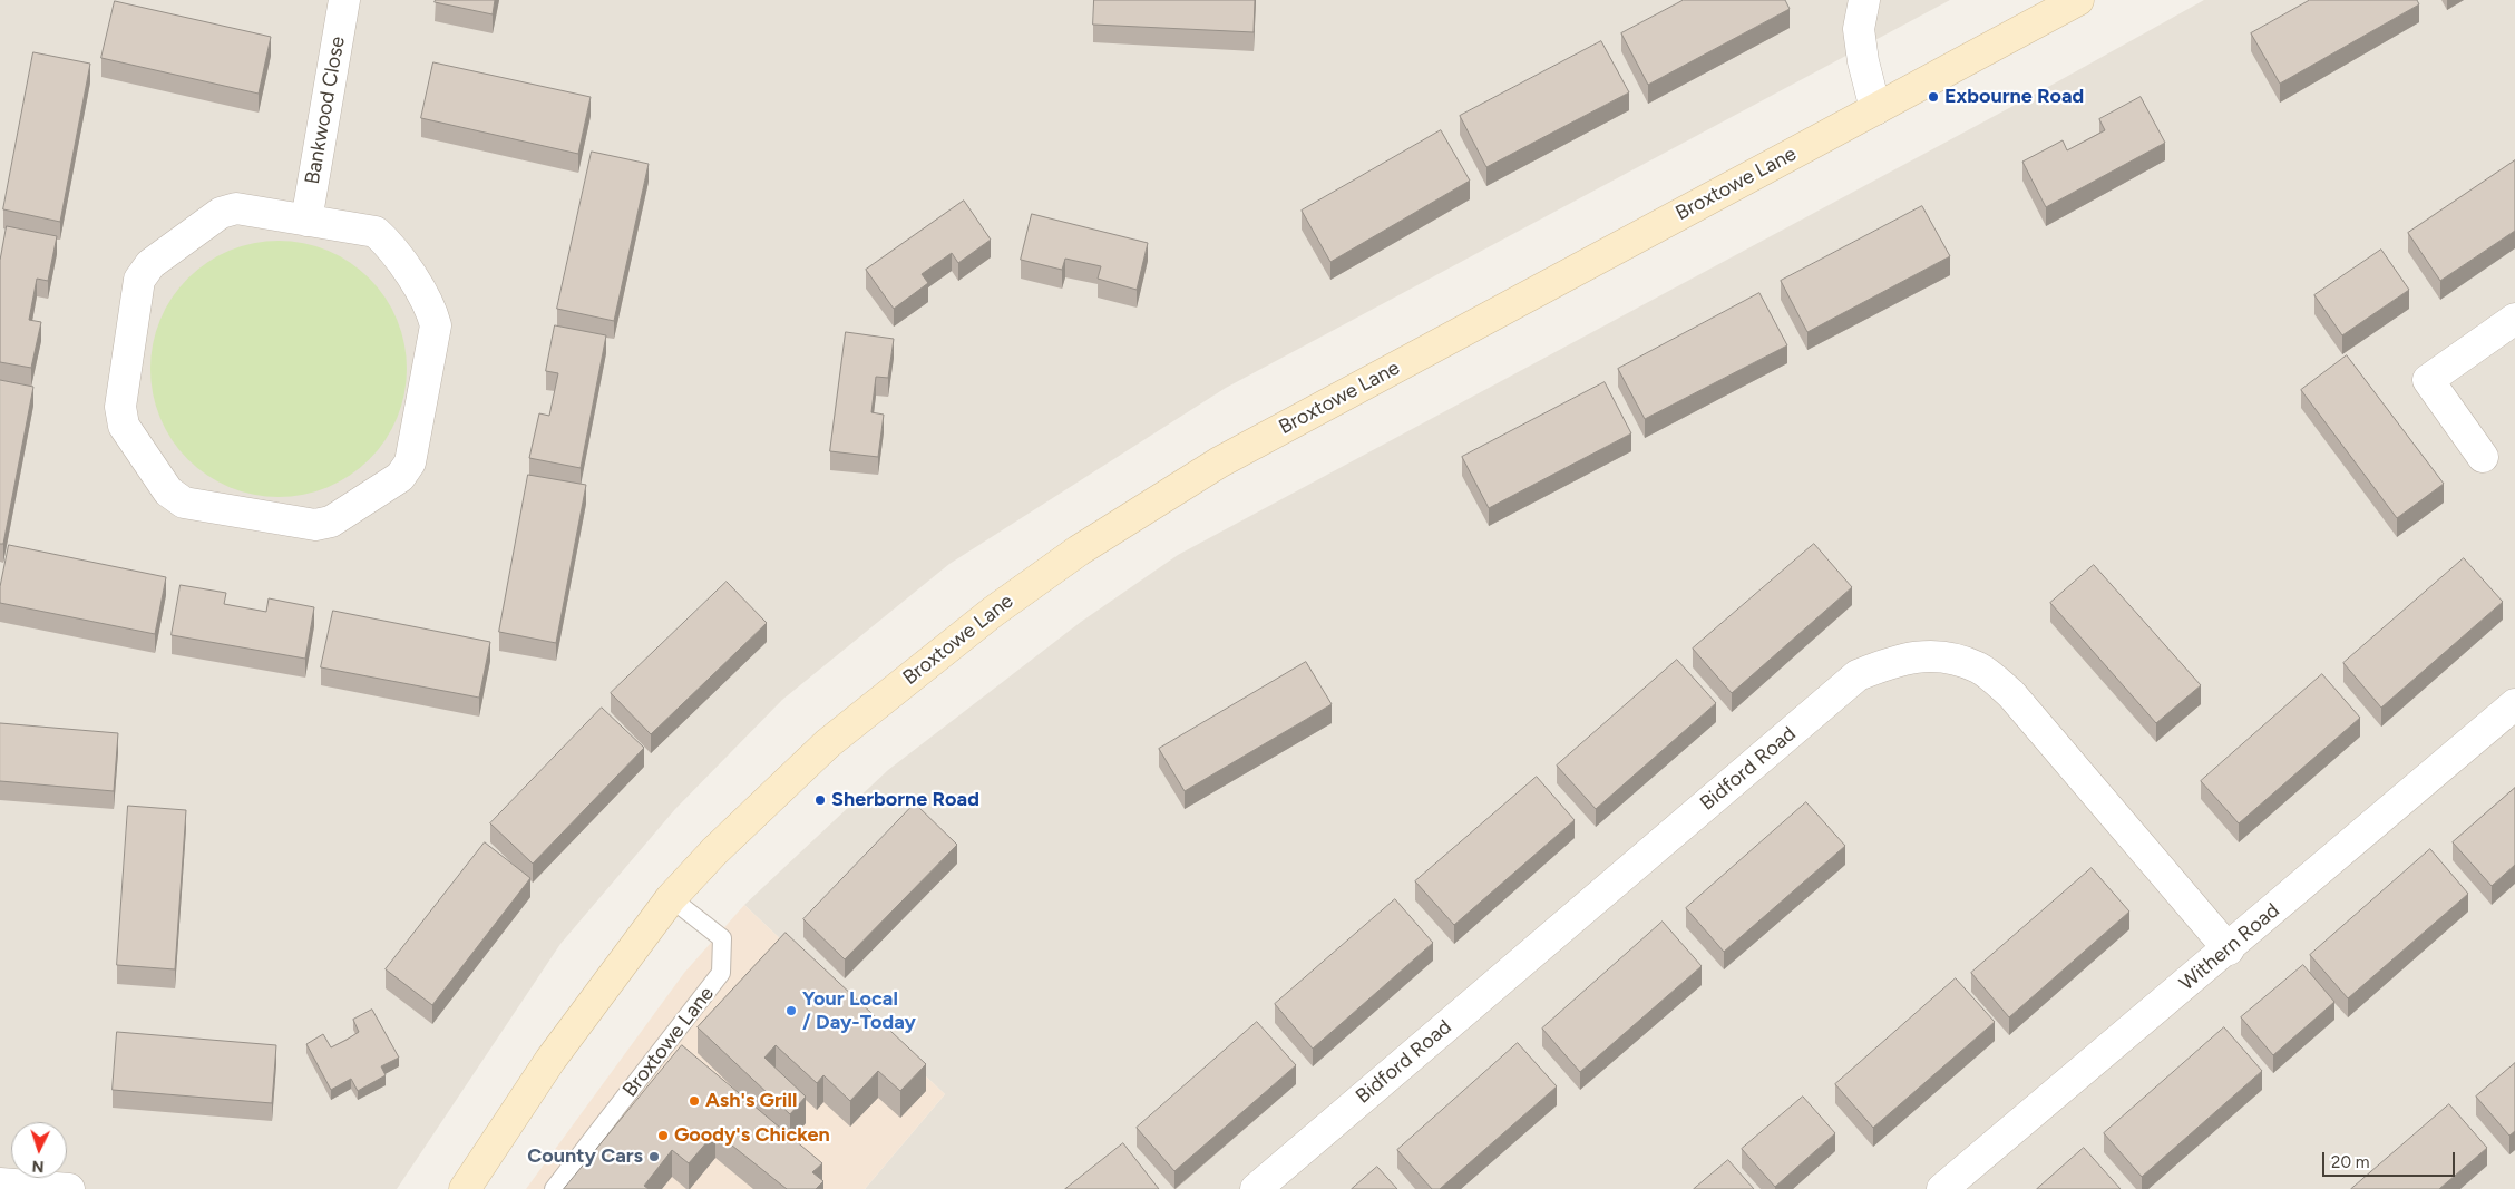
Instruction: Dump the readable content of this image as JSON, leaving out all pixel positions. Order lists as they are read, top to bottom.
{
  "streets": {
    "main road": ["Broxtowe Lane"],
    "street": ["Bankwood Close", "Bidford Road", "Withern Road"]
  },
  "crossings": [
    ["Bidford Road", "Withern Road"]
  ],
  "places": [
    "Exbourne Road",
    "Sherborne Road",
    "Your Local / Day-Today",
    "Ash's Grill",
    "Goody's Chicken",
    "County Cars"
  ],
  "scale_bar": "20 m",
  "north": "bottom"
}
